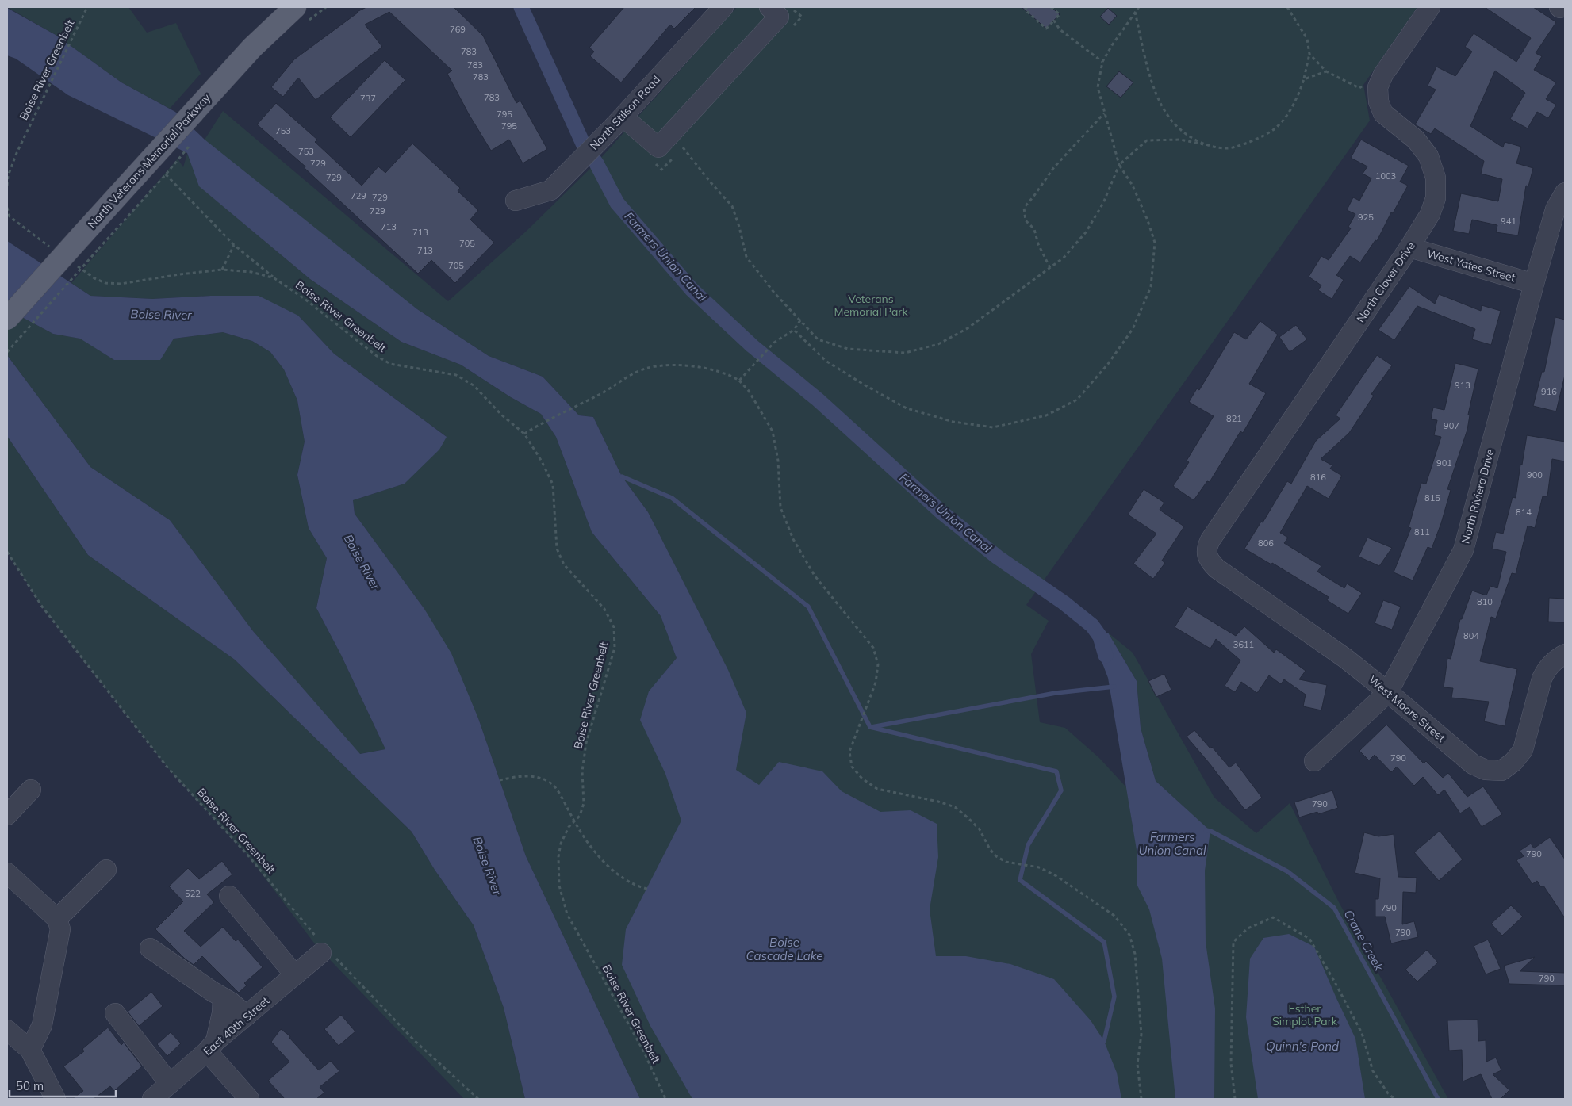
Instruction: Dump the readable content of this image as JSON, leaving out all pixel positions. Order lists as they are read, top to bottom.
{
  "streets": {
    "main road": ["North Veterans Memorial Parkway"],
    "street": [
      "North Stilson Road",
      "West Yates Street",
      "North Clover Drive",
      "North Riviera Drive",
      "West Moore Street",
      "East 40th Street"
    ],
    "path": ["Boise River Greenbelt"]
  },
  "crossings": [
    ["Boise River Greenbelt", "East 40th Street"],
    ["West Yates Street", "North Clover Drive"],
    ["West Yates Street", "North Riviera Drive"],
    ["North Clover Drive", "West Moore Street"],
    ["North Riviera Drive", "West Moore Street"]
  ],
  "water": [
    "Farmers Union Canal",
    "Boise River",
    "Crane Creek",
    "Boise Cascade Lake",
    "Quinn's Pond"
  ],
  "parks": ["Veterans Memorial Park", "Esther Simplot Park"],
  "house_numbers": [
    "769",
    "783",
    "783",
    "783",
    "783",
    "737",
    "795",
    "795",
    "753",
    "753",
    "729",
    "1003",
    "729",
    "729",
    "729",
    "729",
    "925",
    "941",
    "713",
    "713",
    "705",
    "713",
    "705",
    "913",
    "916",
    "821",
    "907",
    "901",
    "900",
    "816",
    "815",
    "814",
    "811",
    "806",
    "810",
    "804",
    "3611",
    "790",
    "790",
    "790",
    "522",
    "790",
    "790",
    "790"
  ],
  "scale_bar": "50 m"
}
